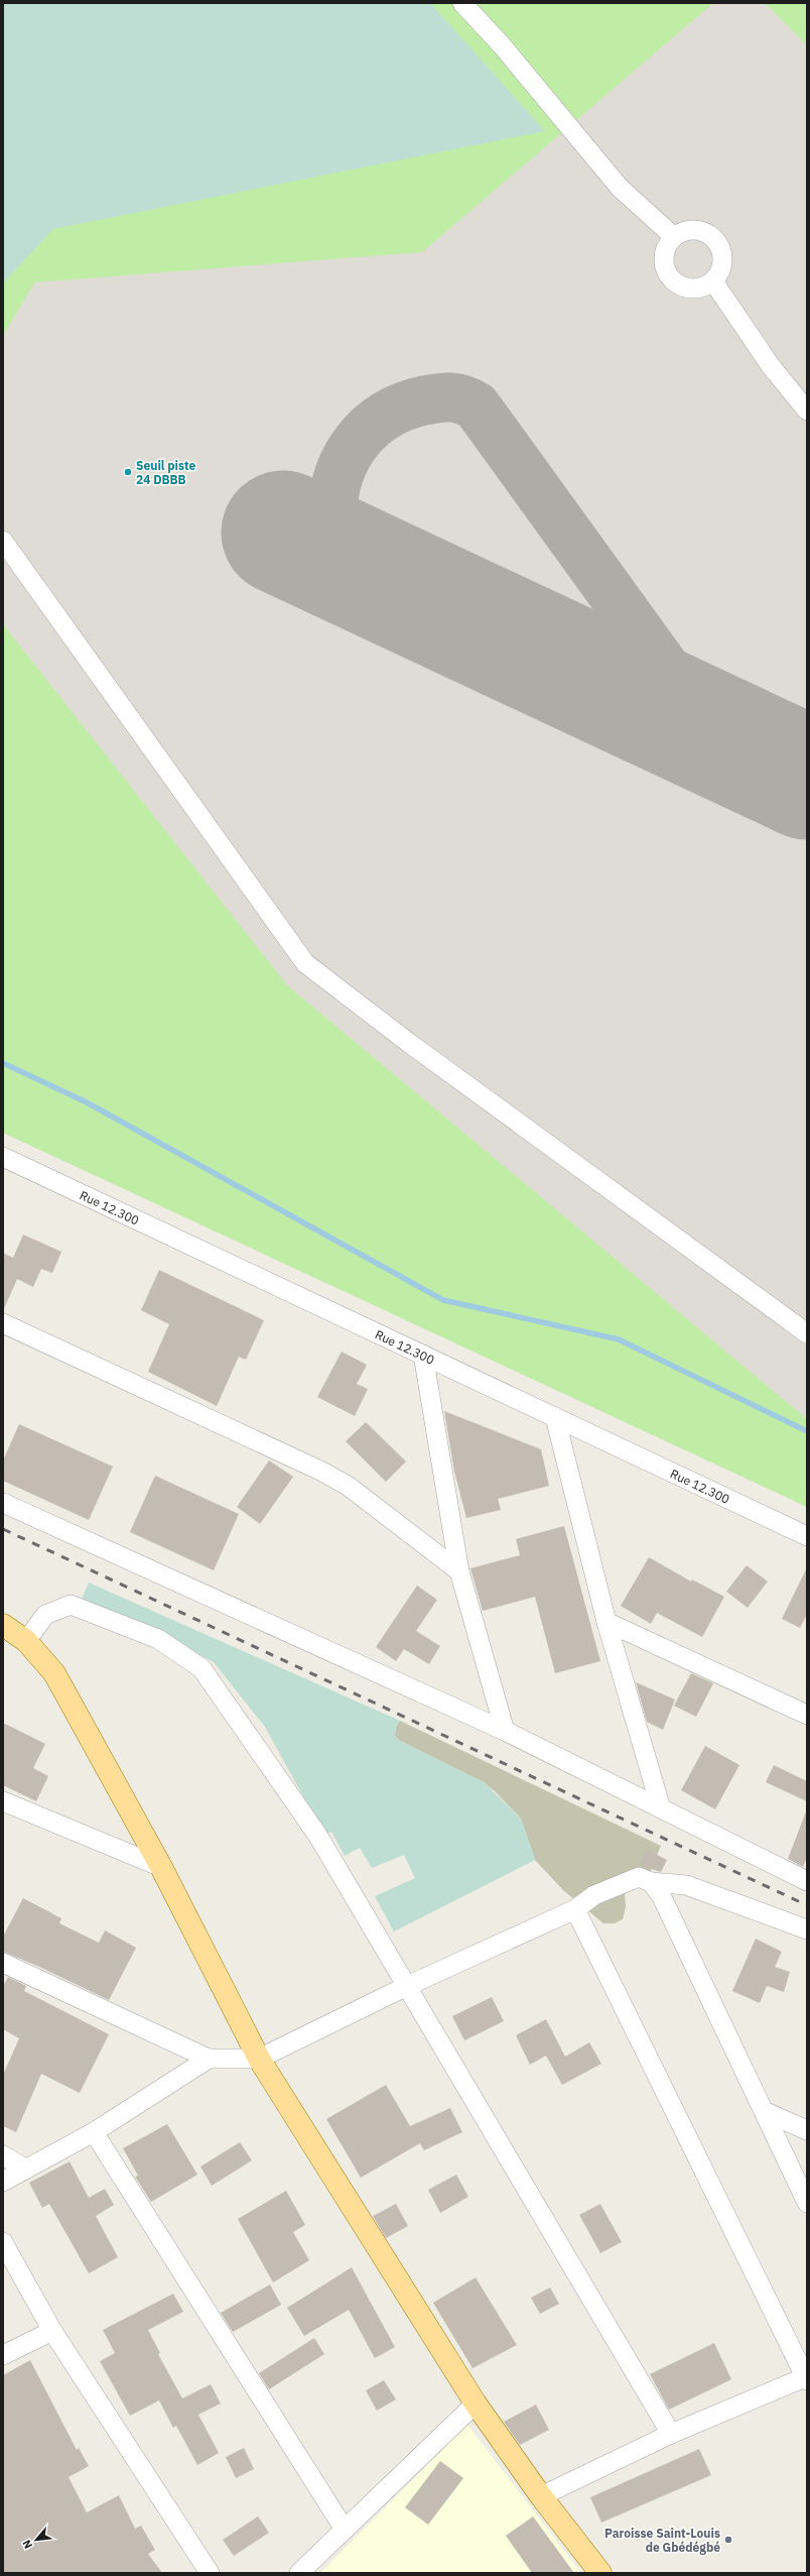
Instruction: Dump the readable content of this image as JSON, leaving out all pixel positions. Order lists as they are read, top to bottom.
{
  "streets": {
    "street": ["Rue 12.300"]
  },
  "places": ["Seuil piste 24 DBBB", "Paroisse Saint-Louis de Gbédégbé"],
  "north": "bottom left"
}
